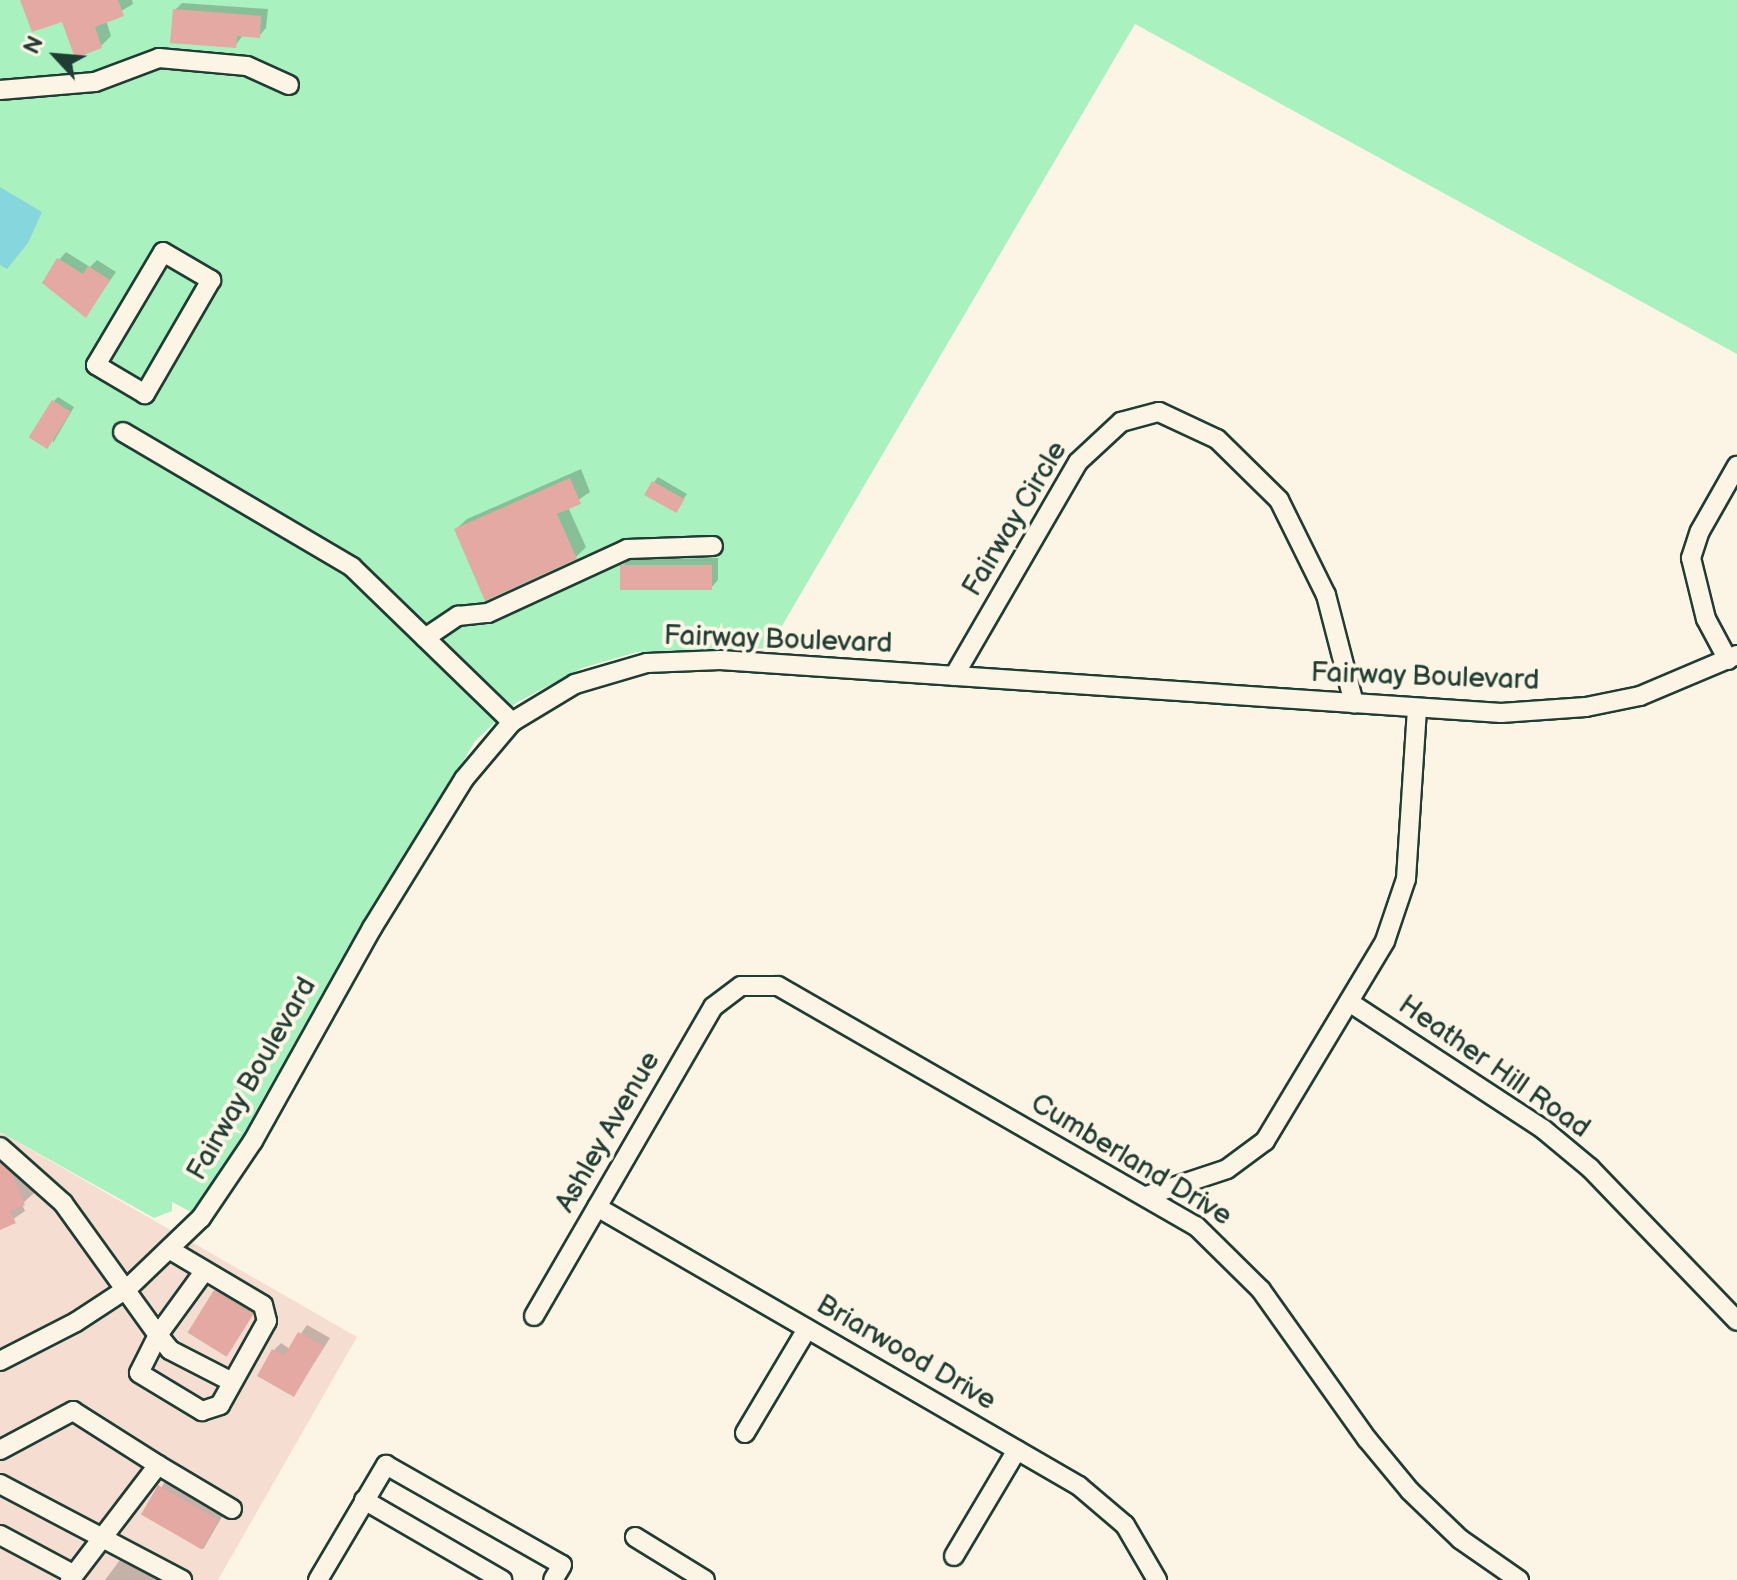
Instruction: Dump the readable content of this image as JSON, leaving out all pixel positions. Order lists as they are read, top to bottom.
{
  "streets": {
    "street": [
      "Fairway Circle",
      "Fairway Boulevard",
      "Heather Hill Road",
      "Ashley Avenue",
      "Cumberland Drive",
      "Briarwood Drive"
    ]
  },
  "crossings": [
    ["Fairway Circle", "Fairway Boulevard"],
    ["Ashley Avenue", "Cumberland Drive"],
    ["Ashley Avenue", "Briarwood Drive"]
  ],
  "north": "top left"
}
